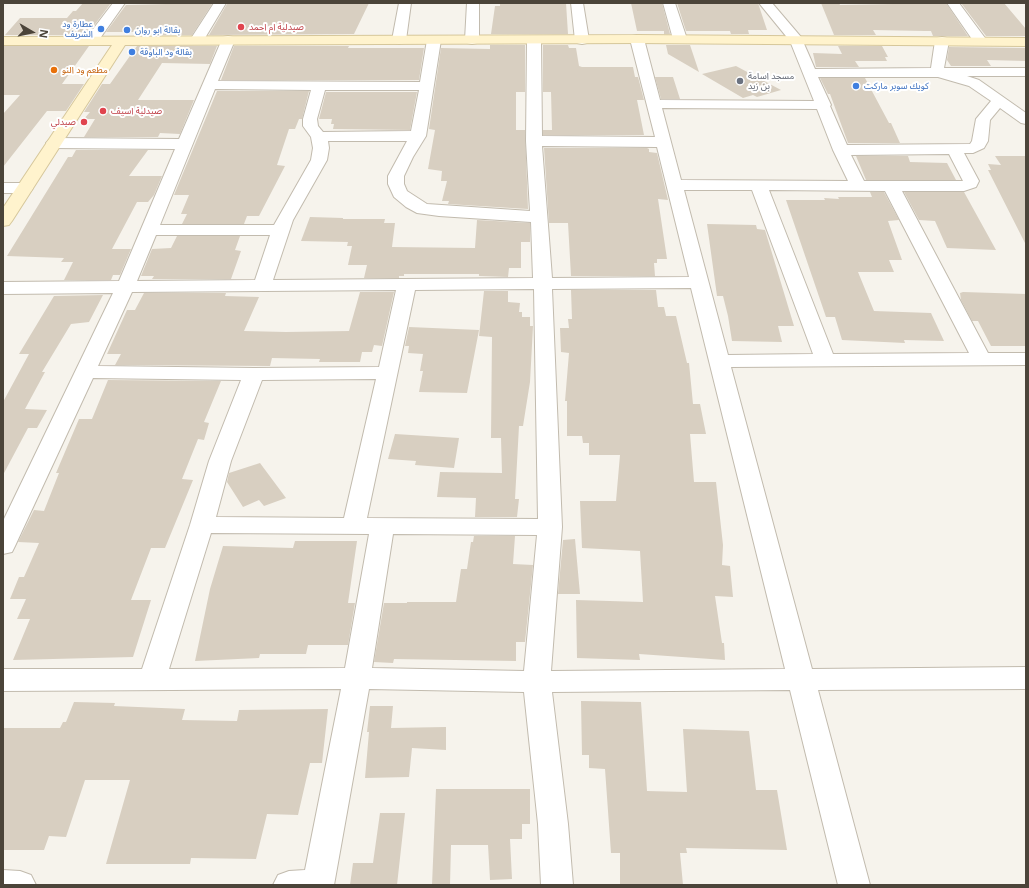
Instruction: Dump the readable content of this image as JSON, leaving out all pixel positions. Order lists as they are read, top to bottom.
{
  "places": [
    "صيدلية ام احمد",
    "عطارة ود الشريف",
    "بقالة ابو روان",
    "بقالة ود الباوقة",
    "مطعم ود النو",
    "مسجد اسامة بن زيد",
    "كويك سوبر ماركت",
    "صيدلية اسيف",
    "صيدلي"
  ],
  "north": "right"
}
